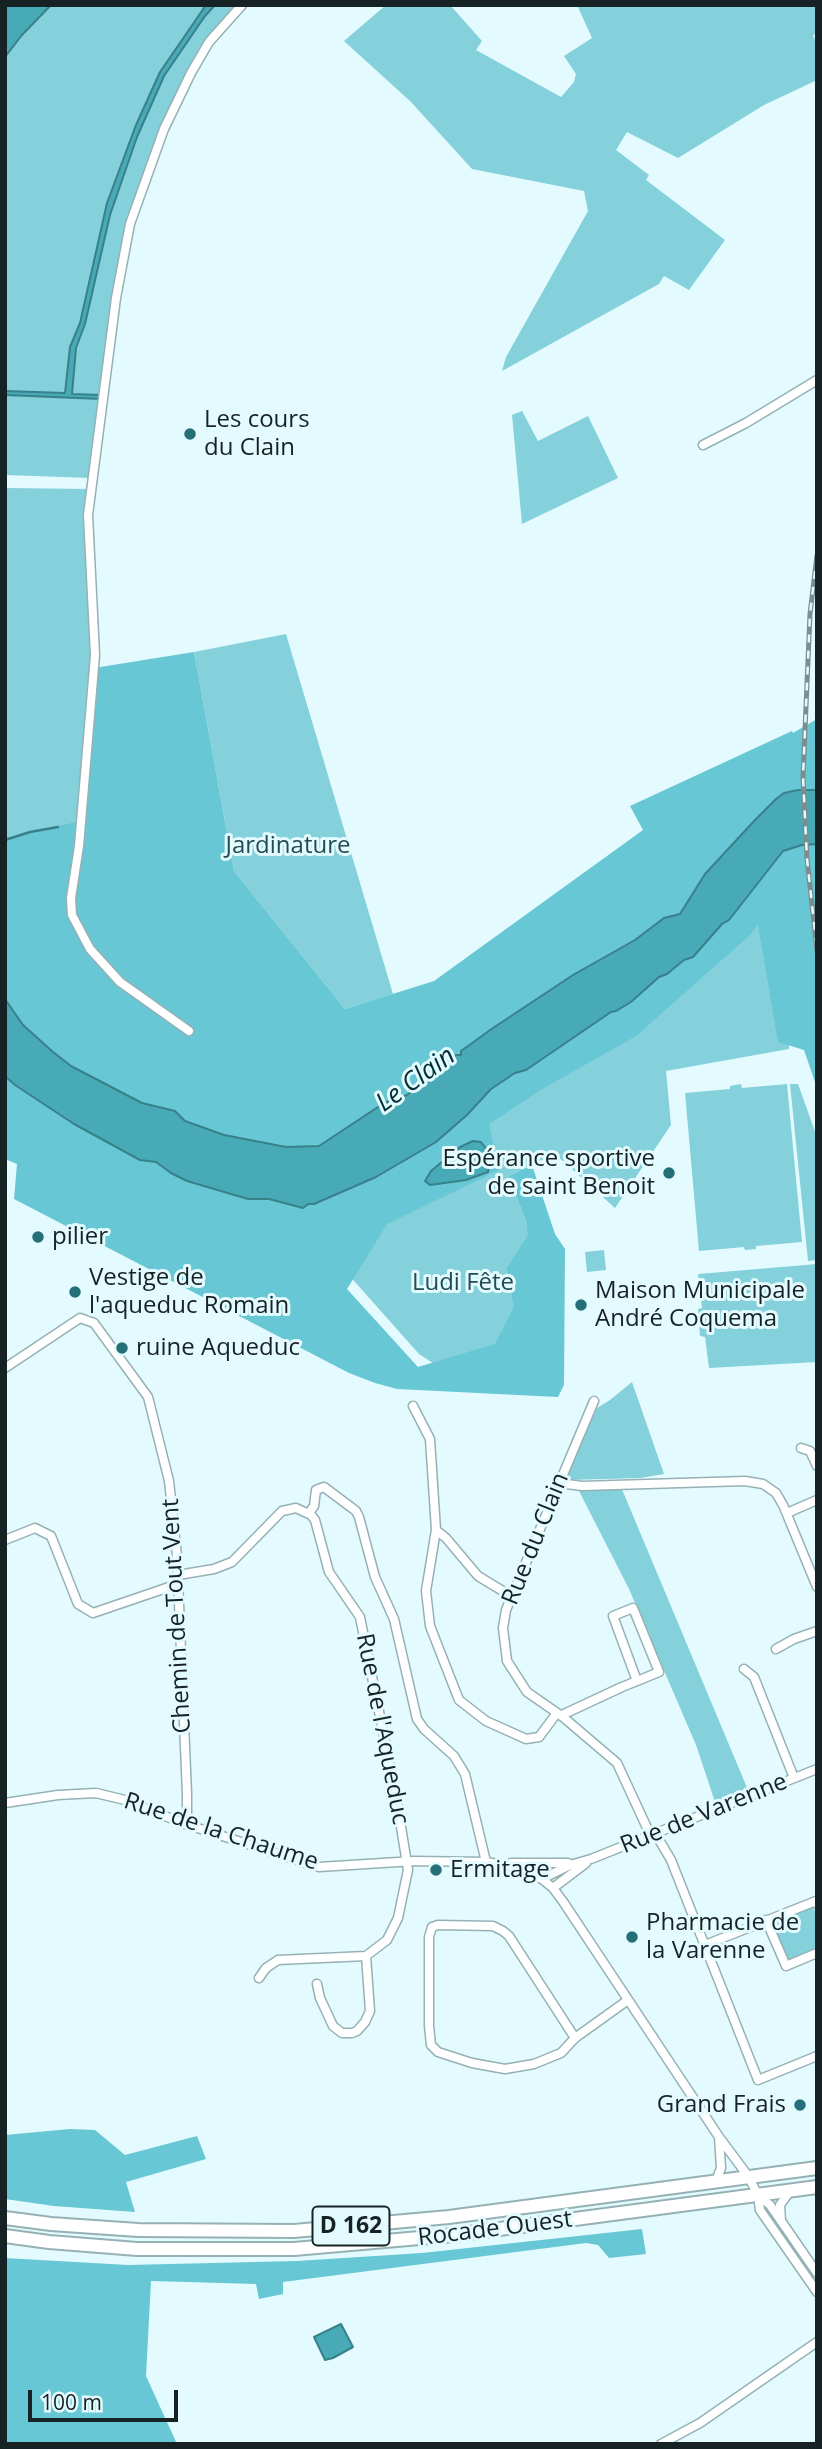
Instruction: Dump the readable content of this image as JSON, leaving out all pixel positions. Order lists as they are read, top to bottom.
{
  "streets": {
    "main road": ["D 162", "Rocade Ouest"],
    "street": [
      "Rue du Clain",
      "Chemin de Tout Vent",
      "Rue de l'Aqueduc",
      "Rue de Varenne",
      "Rue de la Chaume"
    ]
  },
  "crossings": [
    ["Rue du Clain", "Rue de Varenne"],
    ["Chemin de Tout Vent", "Rue de la Chaume"],
    ["Rue de l'Aqueduc", "Rue de la Chaume"],
    ["Rue de Varenne", "Rue de la Chaume"],
    ["Rue de la Chaume", "Rocade Ouest"]
  ],
  "water": ["Le Clain"],
  "parks": ["Jardinature", "Ludi Fête"],
  "places": [
    "Les cours du Clain",
    "Espérance sportive de saint Benoit",
    "pilier",
    "Vestige de l'aqueduc Romain",
    "Maison Municipale André Coquema",
    "ruine Aqueduc",
    "Ermitage",
    "Pharmacie de la Varenne",
    "Grand Frais"
  ],
  "scale_bar": "100 m"
}
